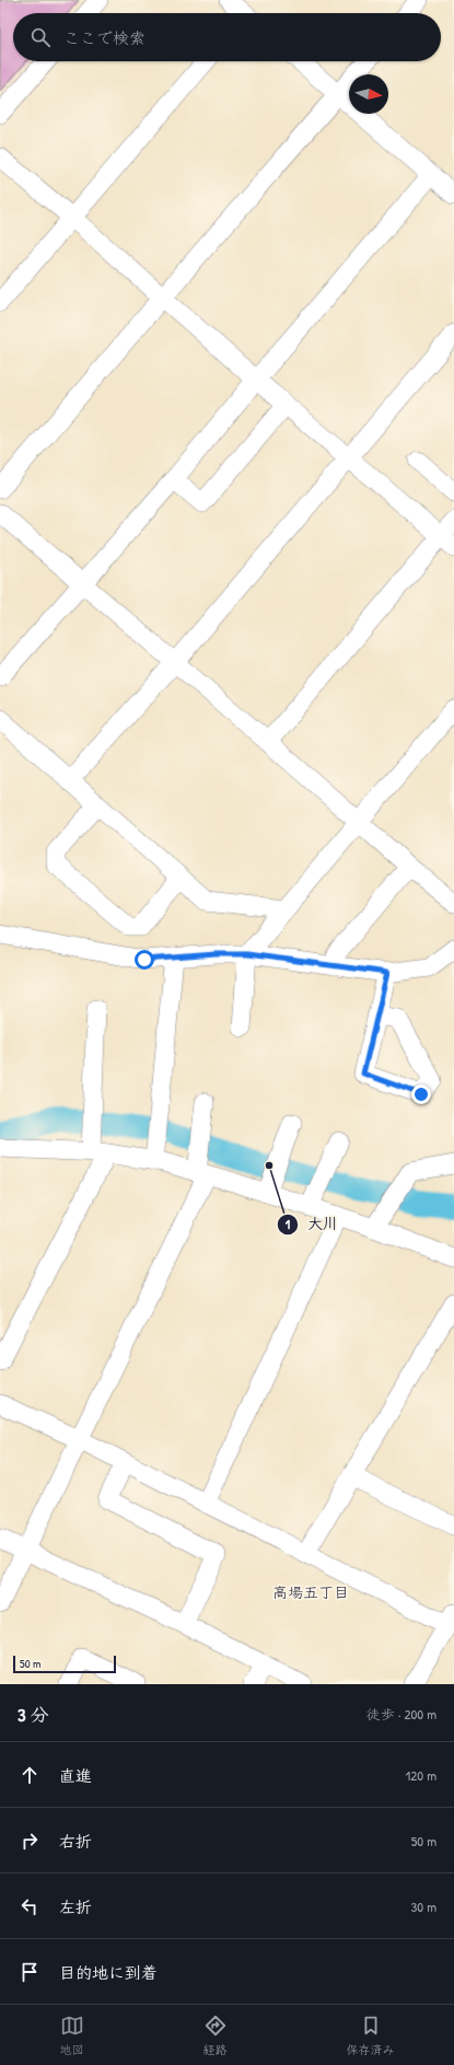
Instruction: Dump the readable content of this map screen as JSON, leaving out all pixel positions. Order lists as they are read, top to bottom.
{
  "districts": ["高場五丁目"],
  "places": ["大川"],
  "scale_bar": "50 m",
  "north": "right",
  "page": {
    "search": "ここで検索",
    "scale": "50 m",
    "heading": ["3 分", "徒歩 · 200 m"],
    "list": [
      ["直進", "120 m"],
      ["右折", "50 m"],
      ["左折", "30 m"],
      "目的地に到着"
    ],
    "nav": ["地図", "経路", "保存済み"]
  }
}
